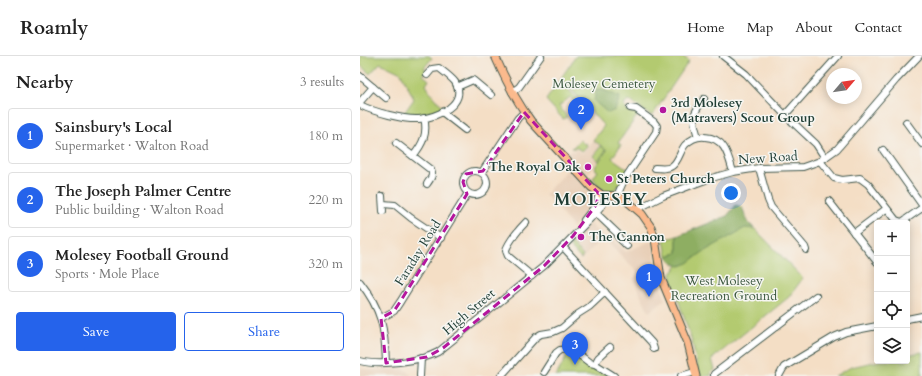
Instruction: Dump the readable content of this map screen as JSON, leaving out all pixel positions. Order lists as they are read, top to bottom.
{
  "streets": {
    "street": ["New Road", "Faraday Road", "High Street"]
  },
  "districts": ["MOLESEY"],
  "parks": ["Molesey Cemetery", "West Molesey Recreation Ground"],
  "places": [
    "3rd Molesey (Matravers) Scout Group",
    "The Royal Oak",
    "St Peters Church",
    "The Cannon"
  ],
  "north": "top right",
  "page": {
    "header": "Roamly",
    "nav": [
      "Home",
      "Map",
      "About",
      "Contact"
    ],
    "heading": ["Nearby", "3 results"],
    "pins": ["2", "1", "3"],
    "list": [
      {
        "mark": "1",
        "name": "Sainsbury's Local",
        "note": "Supermarket · Walton Road",
        "value": "180 m"
      },
      {
        "mark": "2",
        "name": "The Joseph Palmer Centre",
        "note": "Public building · Walton Road",
        "value": "220 m"
      },
      {
        "mark": "3",
        "name": "Molesey Football Ground",
        "note": "Sports · Mole Place",
        "value": "320 m"
      }
    ],
    "map_buttons": ["+", "−"],
    "buttons": ["Save", "Share"]
  }
}
